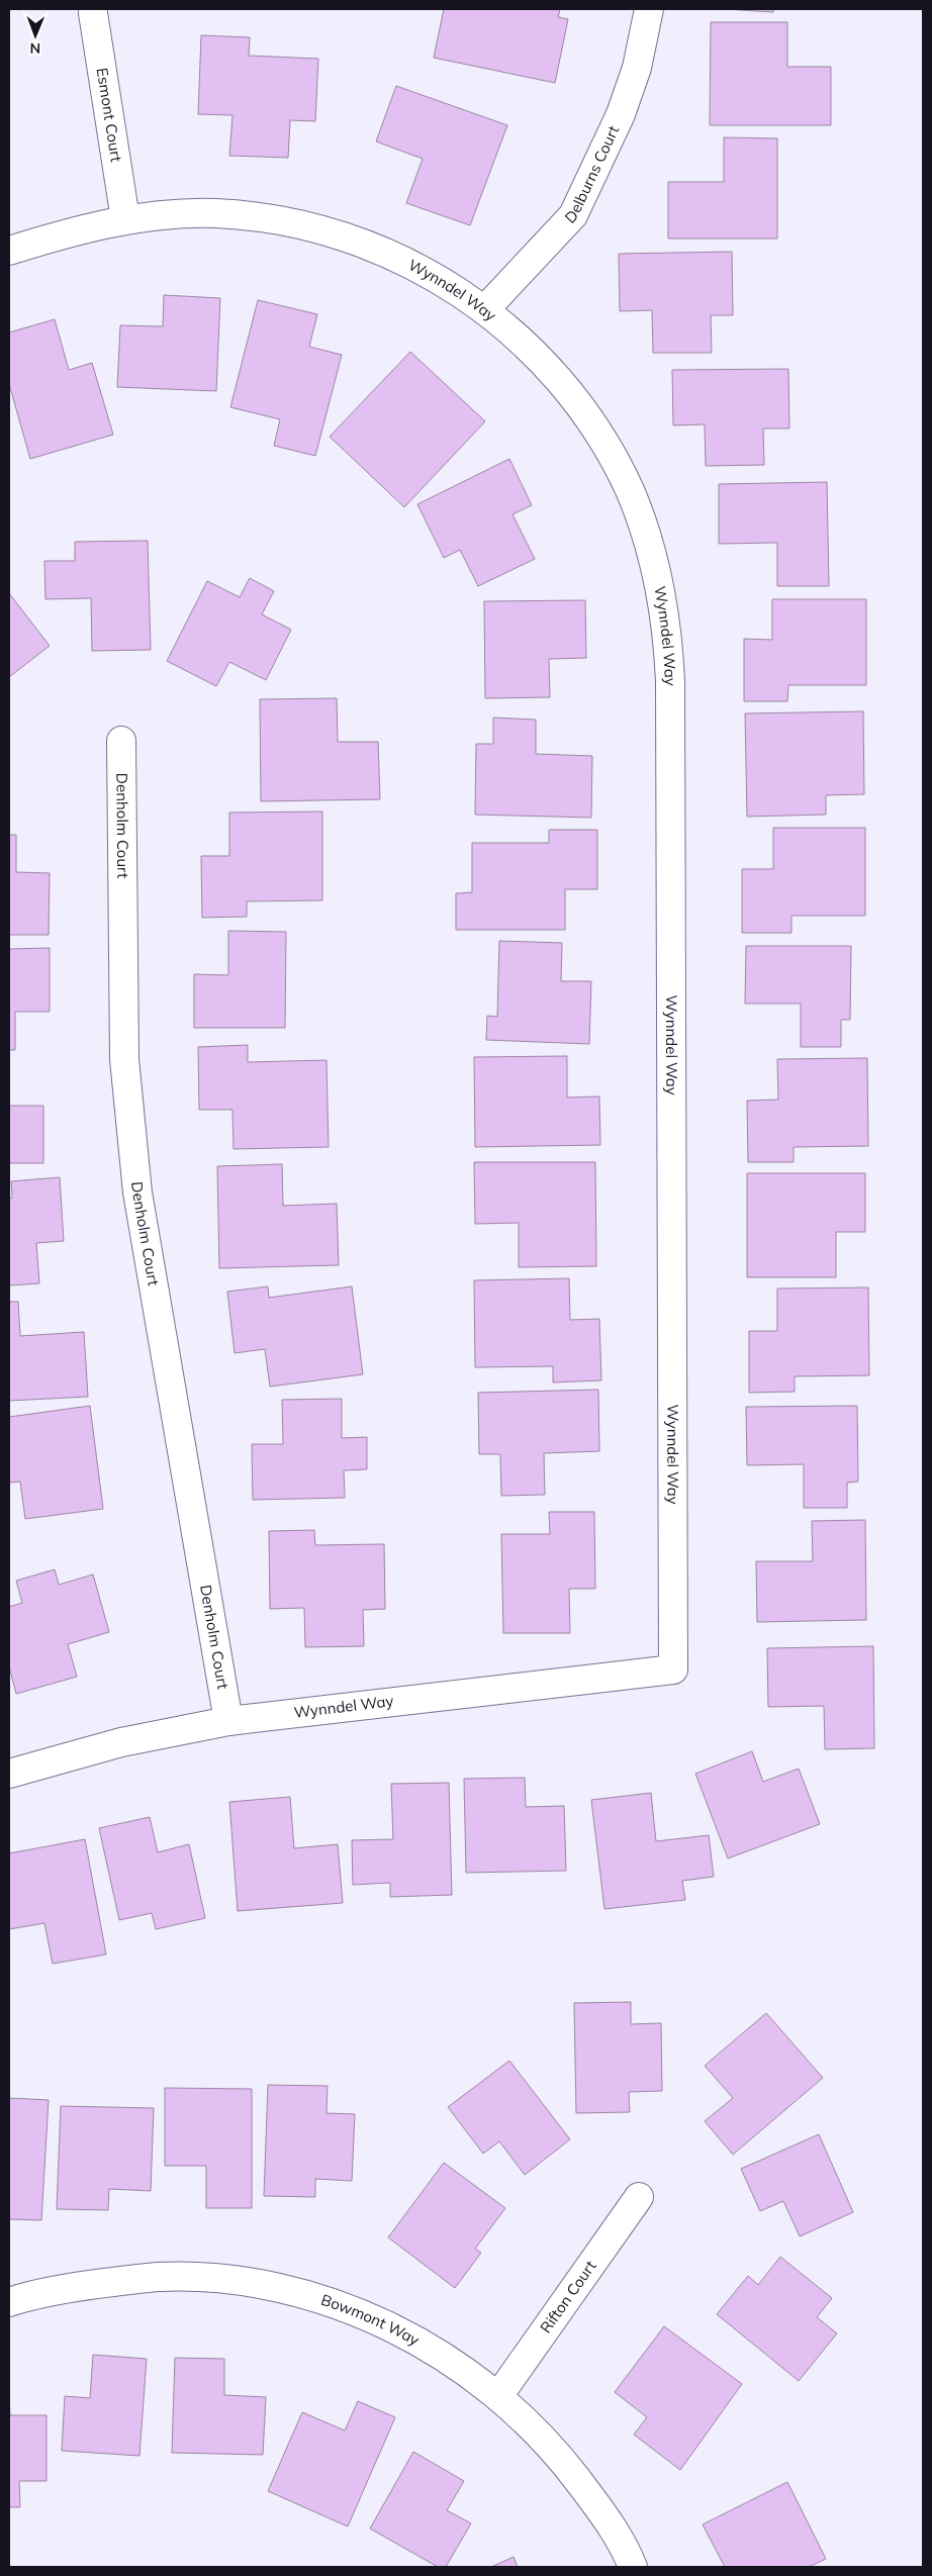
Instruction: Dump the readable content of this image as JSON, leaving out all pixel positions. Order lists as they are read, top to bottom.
{
  "streets": {
    "street": [
      "Esmont Court",
      "Delburns Court",
      "Wynndel Way",
      "Denholm Court",
      "Rifton Court",
      "Bowmont Way"
    ]
  },
  "crossings": [
    ["Esmont Court", "Wynndel Way"],
    ["Delburns Court", "Wynndel Way"],
    ["Wynndel Way", "Denholm Court"],
    ["Rifton Court", "Bowmont Way"]
  ],
  "north": "bottom"
}
